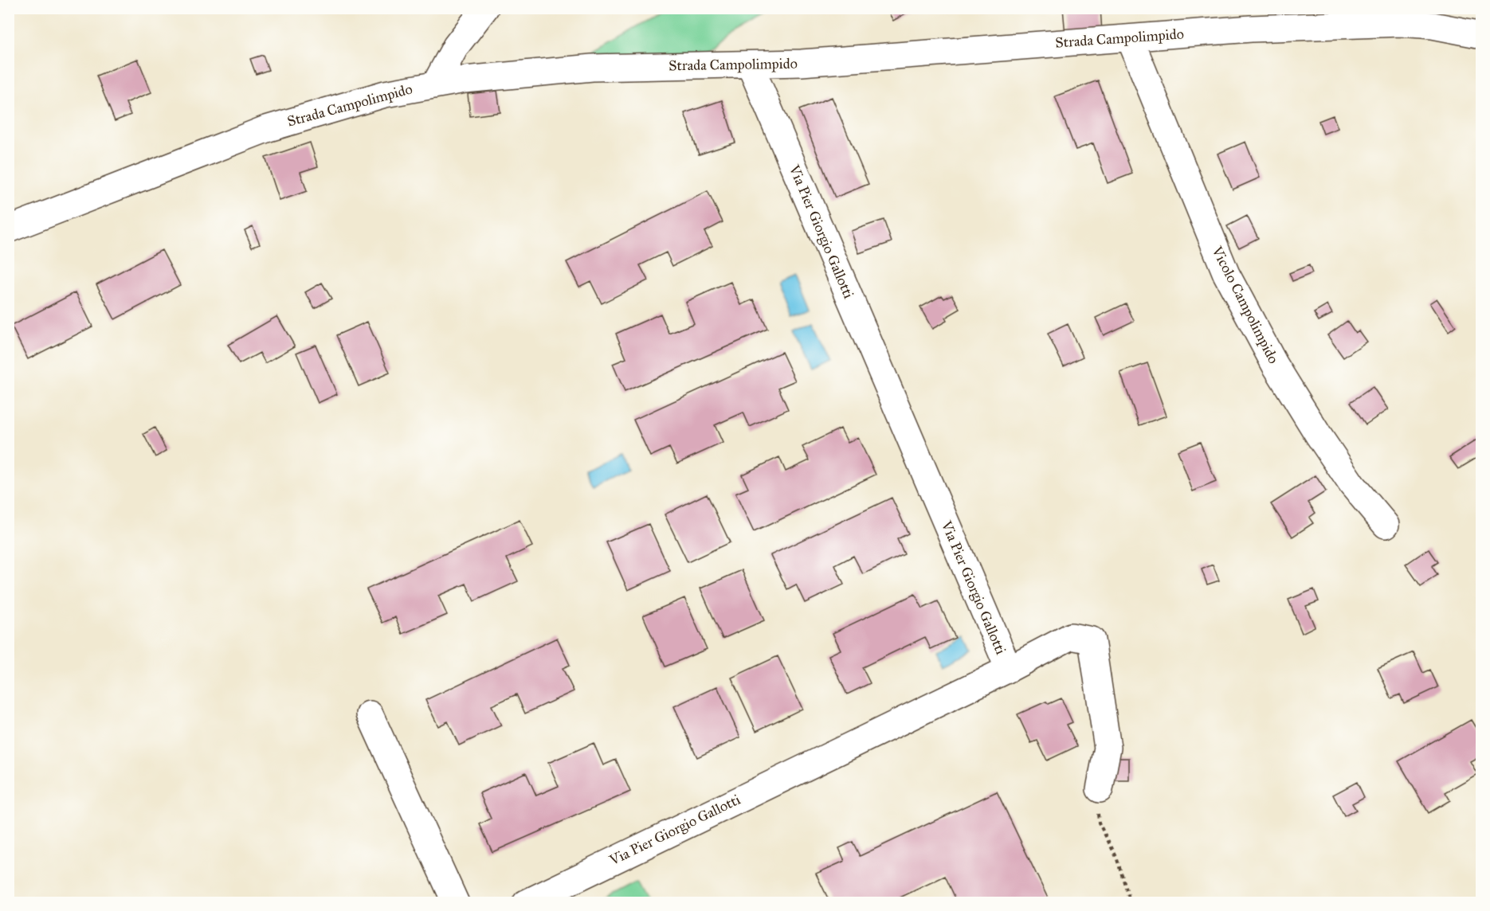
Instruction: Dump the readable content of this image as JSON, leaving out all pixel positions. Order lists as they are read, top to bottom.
{
  "streets": {
    "street": ["Strada Campolimpido", "Via Pier Giorgio Gallotti", "Vicolo Campolimpido"]
  },
  "crossings": [
    ["Strada Campolimpido", "Via Pier Giorgio Gallotti"],
    ["Strada Campolimpido", "Vicolo Campolimpido"]
  ]
}
